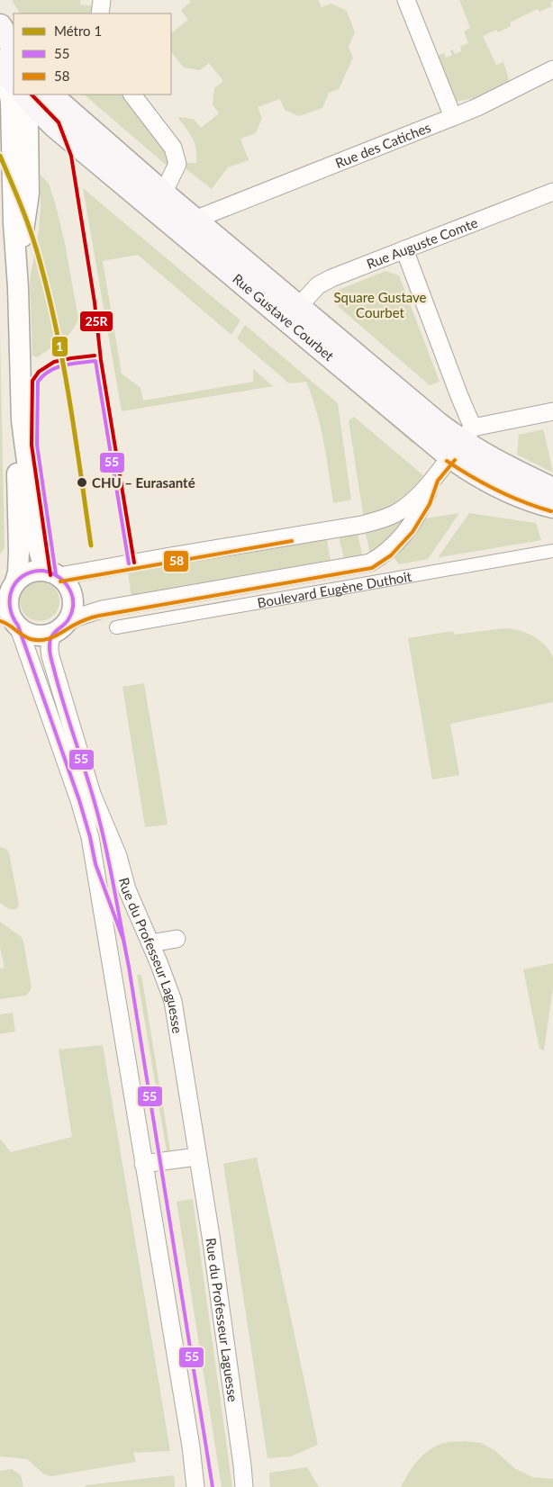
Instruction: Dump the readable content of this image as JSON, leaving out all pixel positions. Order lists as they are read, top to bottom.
{
  "streets": {
    "main road": ["Rue Gustave Courbet"],
    "street": [
      "Rue des Catiches",
      "Rue Auguste Comte",
      "Boulevard Eugène Duthoit",
      "Rue du Professeur Laguesse"
    ]
  },
  "crossings": [
    ["Rue des Catiches", "Rue Gustave Courbet"],
    ["Rue Auguste Comte", "Rue Gustave Courbet"],
    ["Rue Gustave Courbet", "Boulevard Eugène Duthoit"],
    ["Boulevard Eugène Duthoit", "Rue du Professeur Laguesse"]
  ],
  "parks": ["Square Gustave Courbet"],
  "places": ["CHU – Eurasanté"],
  "lines": [
    "transit line 25R",
    "metro line 1",
    "transit line 55",
    "transit line 58"
  ],
  "legend": ["Métro 1", "55", "58"]
}
